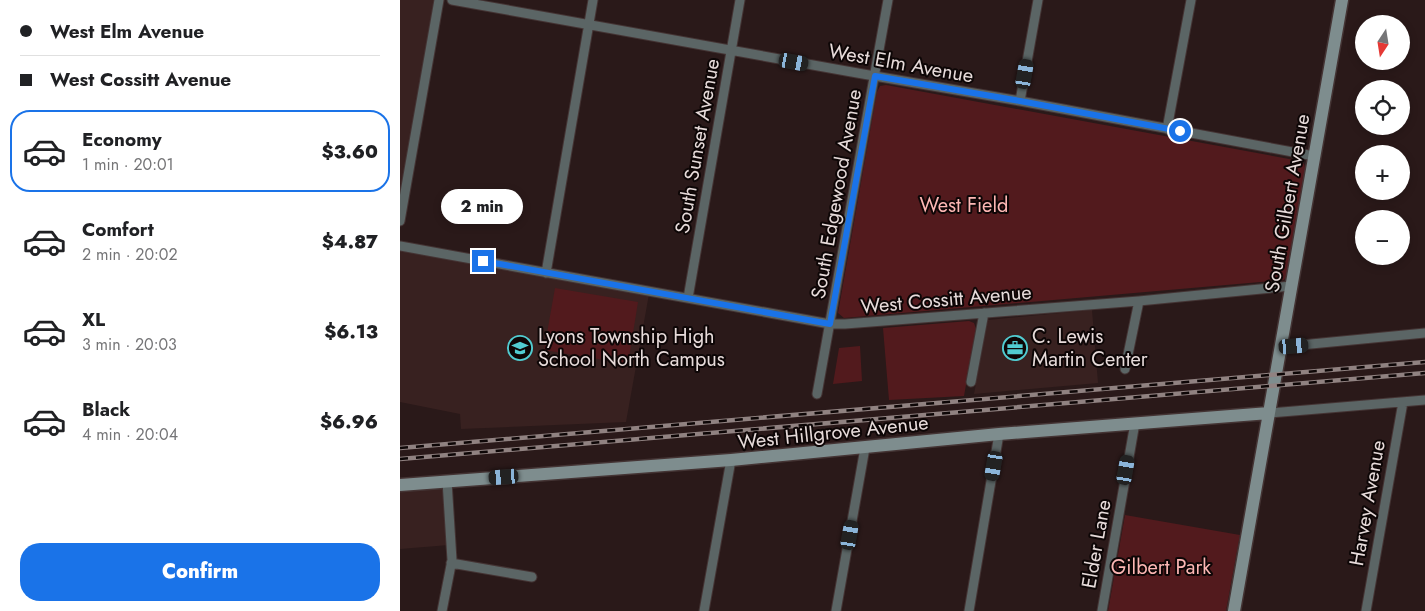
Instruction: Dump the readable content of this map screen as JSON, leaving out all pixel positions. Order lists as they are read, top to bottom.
{
  "streets": {
    "street": [
      "West Elm Avenue",
      "South Sunset Avenue",
      "South Edgewood Avenue",
      "South Gilbert Avenue",
      "West Cossitt Avenue",
      "West Hillgrove Avenue",
      "Harvey Avenue",
      "Elder Lane"
    ]
  },
  "crossings": [
    ["West Elm Avenue", "South Sunset Avenue"],
    ["West Elm Avenue", "South Edgewood Avenue"],
    ["West Elm Avenue", "South Gilbert Avenue"],
    ["South Sunset Avenue", "West Cossitt Avenue"],
    ["South Edgewood Avenue", "West Cossitt Avenue"],
    ["South Gilbert Avenue", "West Cossitt Avenue"],
    ["South Gilbert Avenue", "West Hillgrove Avenue"],
    ["West Hillgrove Avenue", "Elder Lane"]
  ],
  "parks": ["West Field", "Gilbert Park"],
  "places": {
    "school or university": ["Lyons Township High School North Campus"],
    "office": ["C. Lewis Martin Center"]
  },
  "north": "bottom",
  "page": {
    "banner": ["West Elm Avenue", "West Cossitt Avenue"],
    "map_buttons": ["+", "−"],
    "list": [
      {
        "name": "Economy",
        "note": "1 min · 20:01",
        "value": "$3.60"
      },
      {
        "name": "Comfort",
        "note": "2 min · 20:02",
        "value": "$4.87"
      },
      {
        "name": "XL",
        "note": "3 min · 20:03",
        "value": "$6.13"
      },
      {
        "name": "Black",
        "note": "4 min · 20:04",
        "value": "$6.96"
      }
    ],
    "bubble": "2 min",
    "buttons": "Confirm"
  }
}
